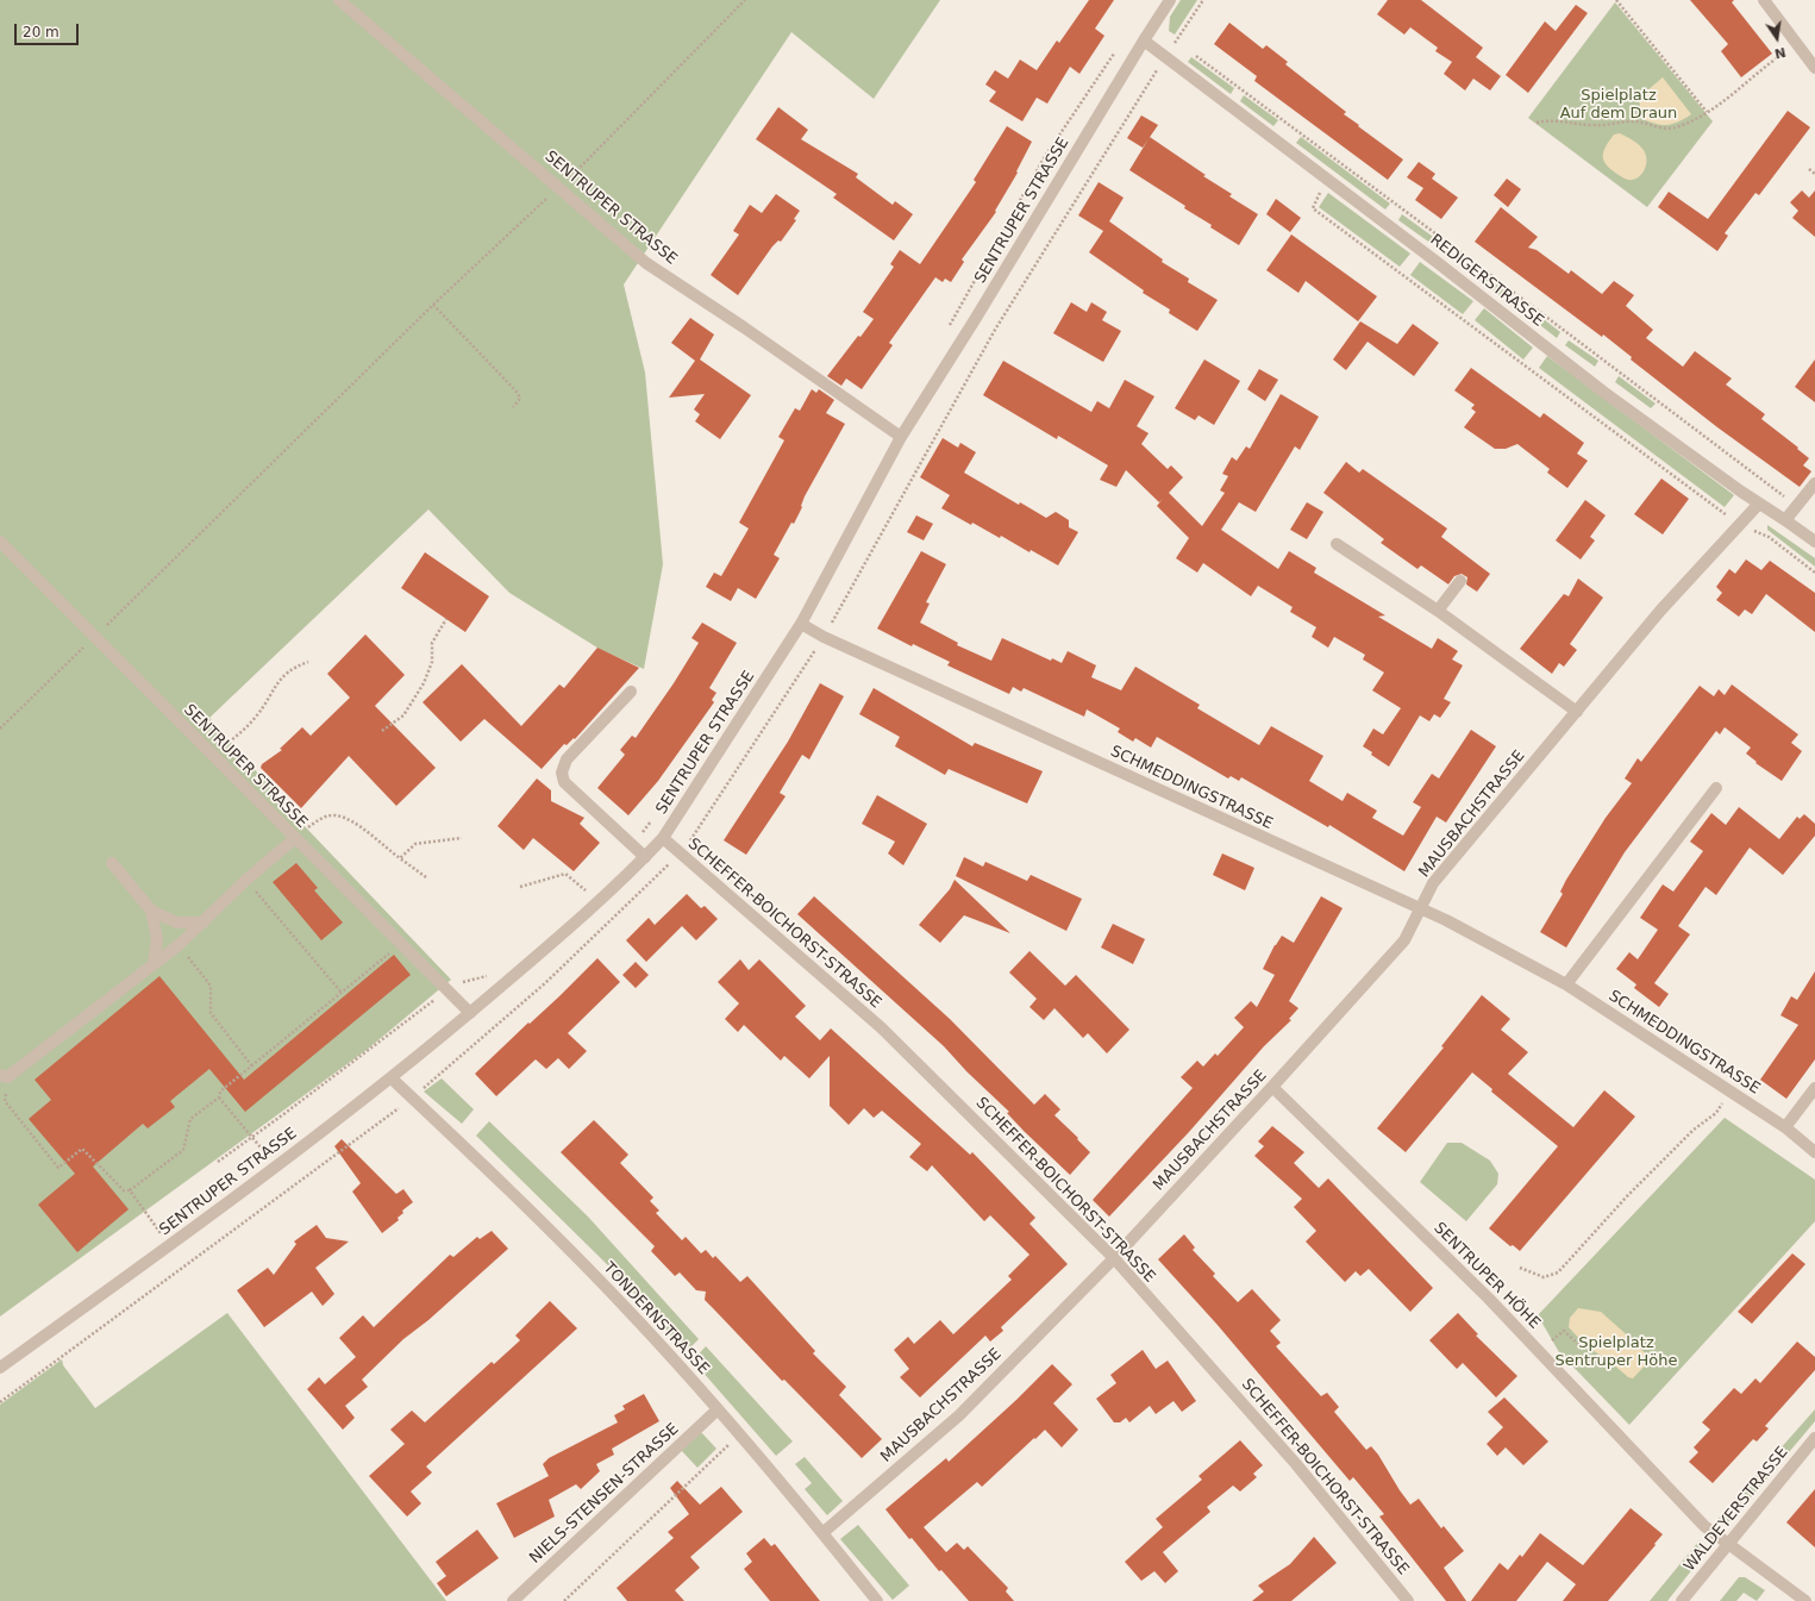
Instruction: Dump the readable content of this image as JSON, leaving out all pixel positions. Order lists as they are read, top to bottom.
{
  "streets": {
    "street": [
      "SENTRUPER STRASSE",
      "REDIGERSTRASSE",
      "SCHMEDDINGSTRASSE",
      "MAUSBACHSTRASSE",
      "SCHEFFER-BOICHORST-STRASSE",
      "SENTRUPER HÖHE",
      "TONDERNSTRASSE",
      "NIELS-STENSEN-STRASSE",
      "WALDEYERSTRASSE"
    ]
  },
  "crossings": [
    ["SENTRUPER STRASSE", "REDIGERSTRASSE"],
    ["SENTRUPER STRASSE", "SCHMEDDINGSTRASSE"],
    ["SENTRUPER STRASSE", "SCHEFFER-BOICHORST-STRASSE"],
    ["SENTRUPER STRASSE", "TONDERNSTRASSE"],
    ["REDIGERSTRASSE", "MAUSBACHSTRASSE"],
    ["SCHMEDDINGSTRASSE", "MAUSBACHSTRASSE"],
    ["MAUSBACHSTRASSE", "SCHEFFER-BOICHORST-STRASSE"],
    ["MAUSBACHSTRASSE", "SENTRUPER HÖHE"],
    ["MAUSBACHSTRASSE", "TONDERNSTRASSE"],
    ["SENTRUPER HÖHE", "WALDEYERSTRASSE"],
    ["TONDERNSTRASSE", "NIELS-STENSEN-STRASSE"]
  ],
  "parks": ["Spielplatz Auf dem Draun", "Spielplatz Sentruper Höhe"],
  "scale_bar": "20 m",
  "north": "bottom"
}
